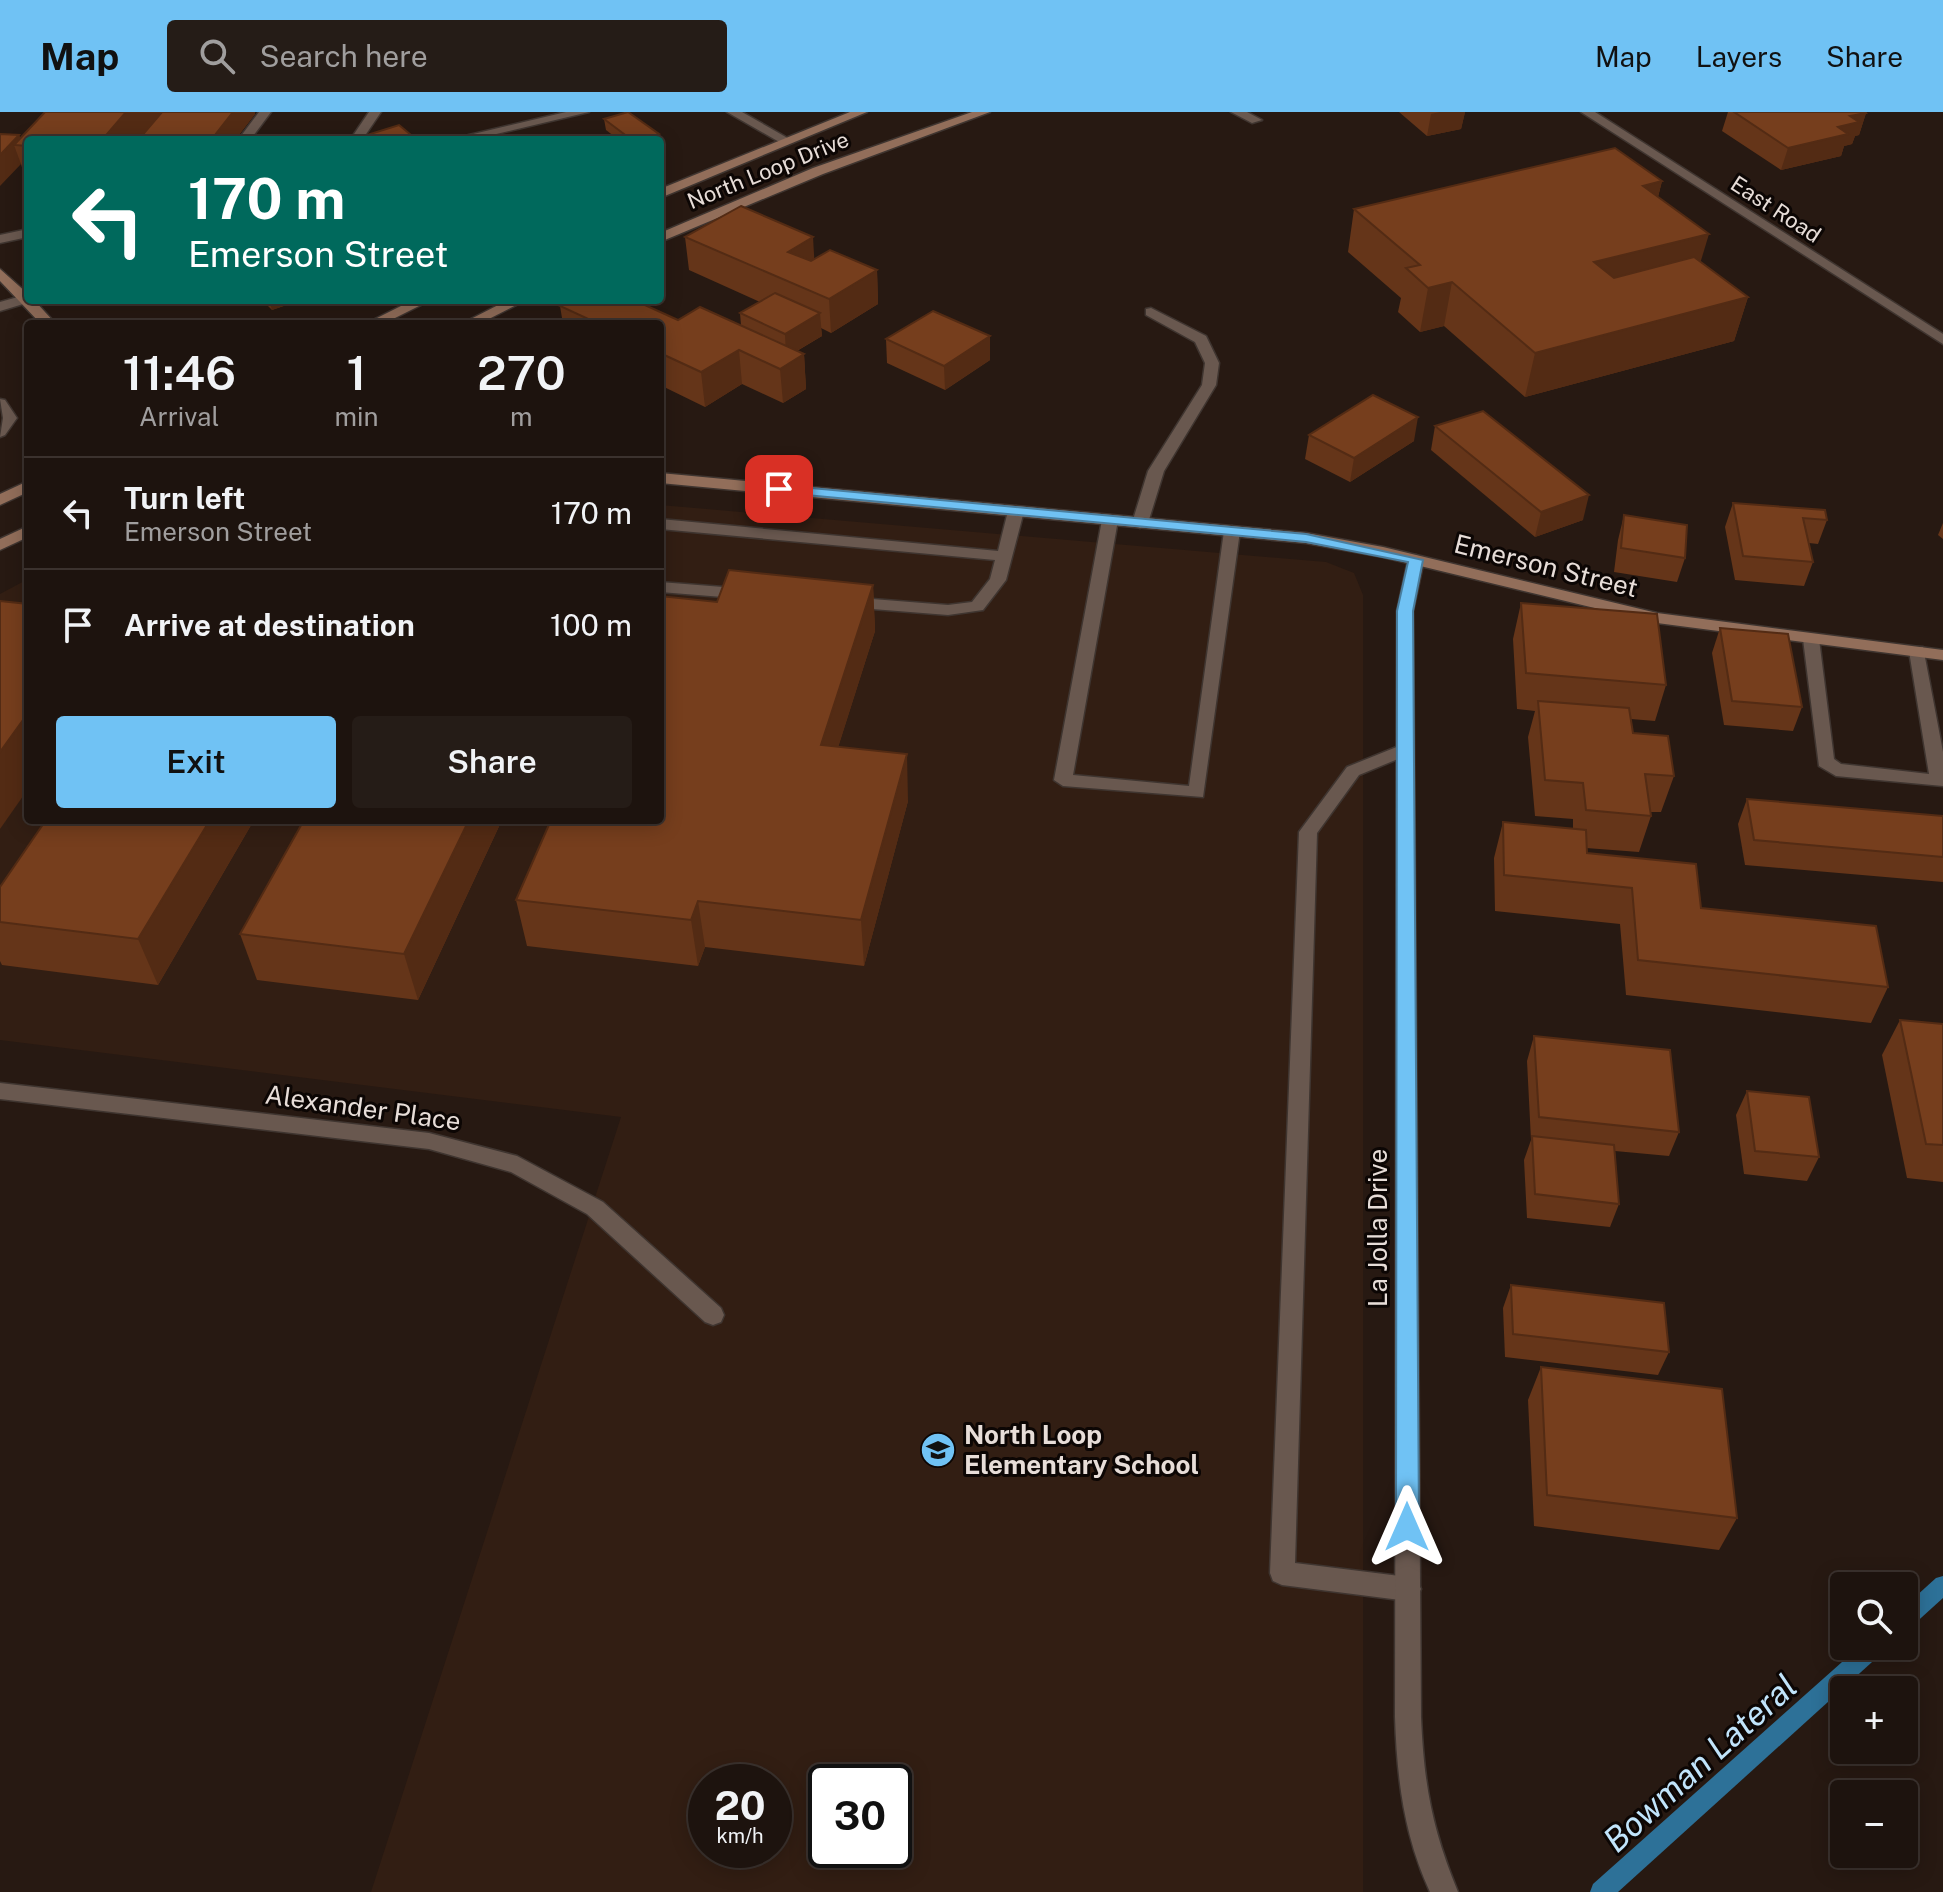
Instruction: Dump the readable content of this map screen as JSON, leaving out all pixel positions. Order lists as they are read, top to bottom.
{
  "streets": {
    "street": [
      "North Loop Drive",
      "East Road",
      "Emerson Street",
      "Alexander Place",
      "La Jolla Drive"
    ]
  },
  "crossings": [
    ["Emerson Street", "La Jolla Drive"]
  ],
  "water": ["Bowman Lateral"],
  "places": {
    "school or university": ["North Loop Elementary School"]
  },
  "page": {
    "header": "Map",
    "search": "Search here",
    "nav": ["Map", "Layers", "Share"],
    "turn": ["170 m", "Emerson Street"],
    "eta": [
      "11:46",
      "Arrival",
      "1",
      "min",
      "270",
      "m"
    ],
    "list": [
      {
        "name": "Turn left",
        "note": "Emerson Street",
        "value": "170 m"
      },
      {
        "name": "Arrive at destination",
        "value": "100 m"
      }
    ],
    "buttons": ["Exit", "Share"],
    "map_buttons": ["+", "−"],
    "speed": "20 km/h",
    "limit": "30"
  }
}
